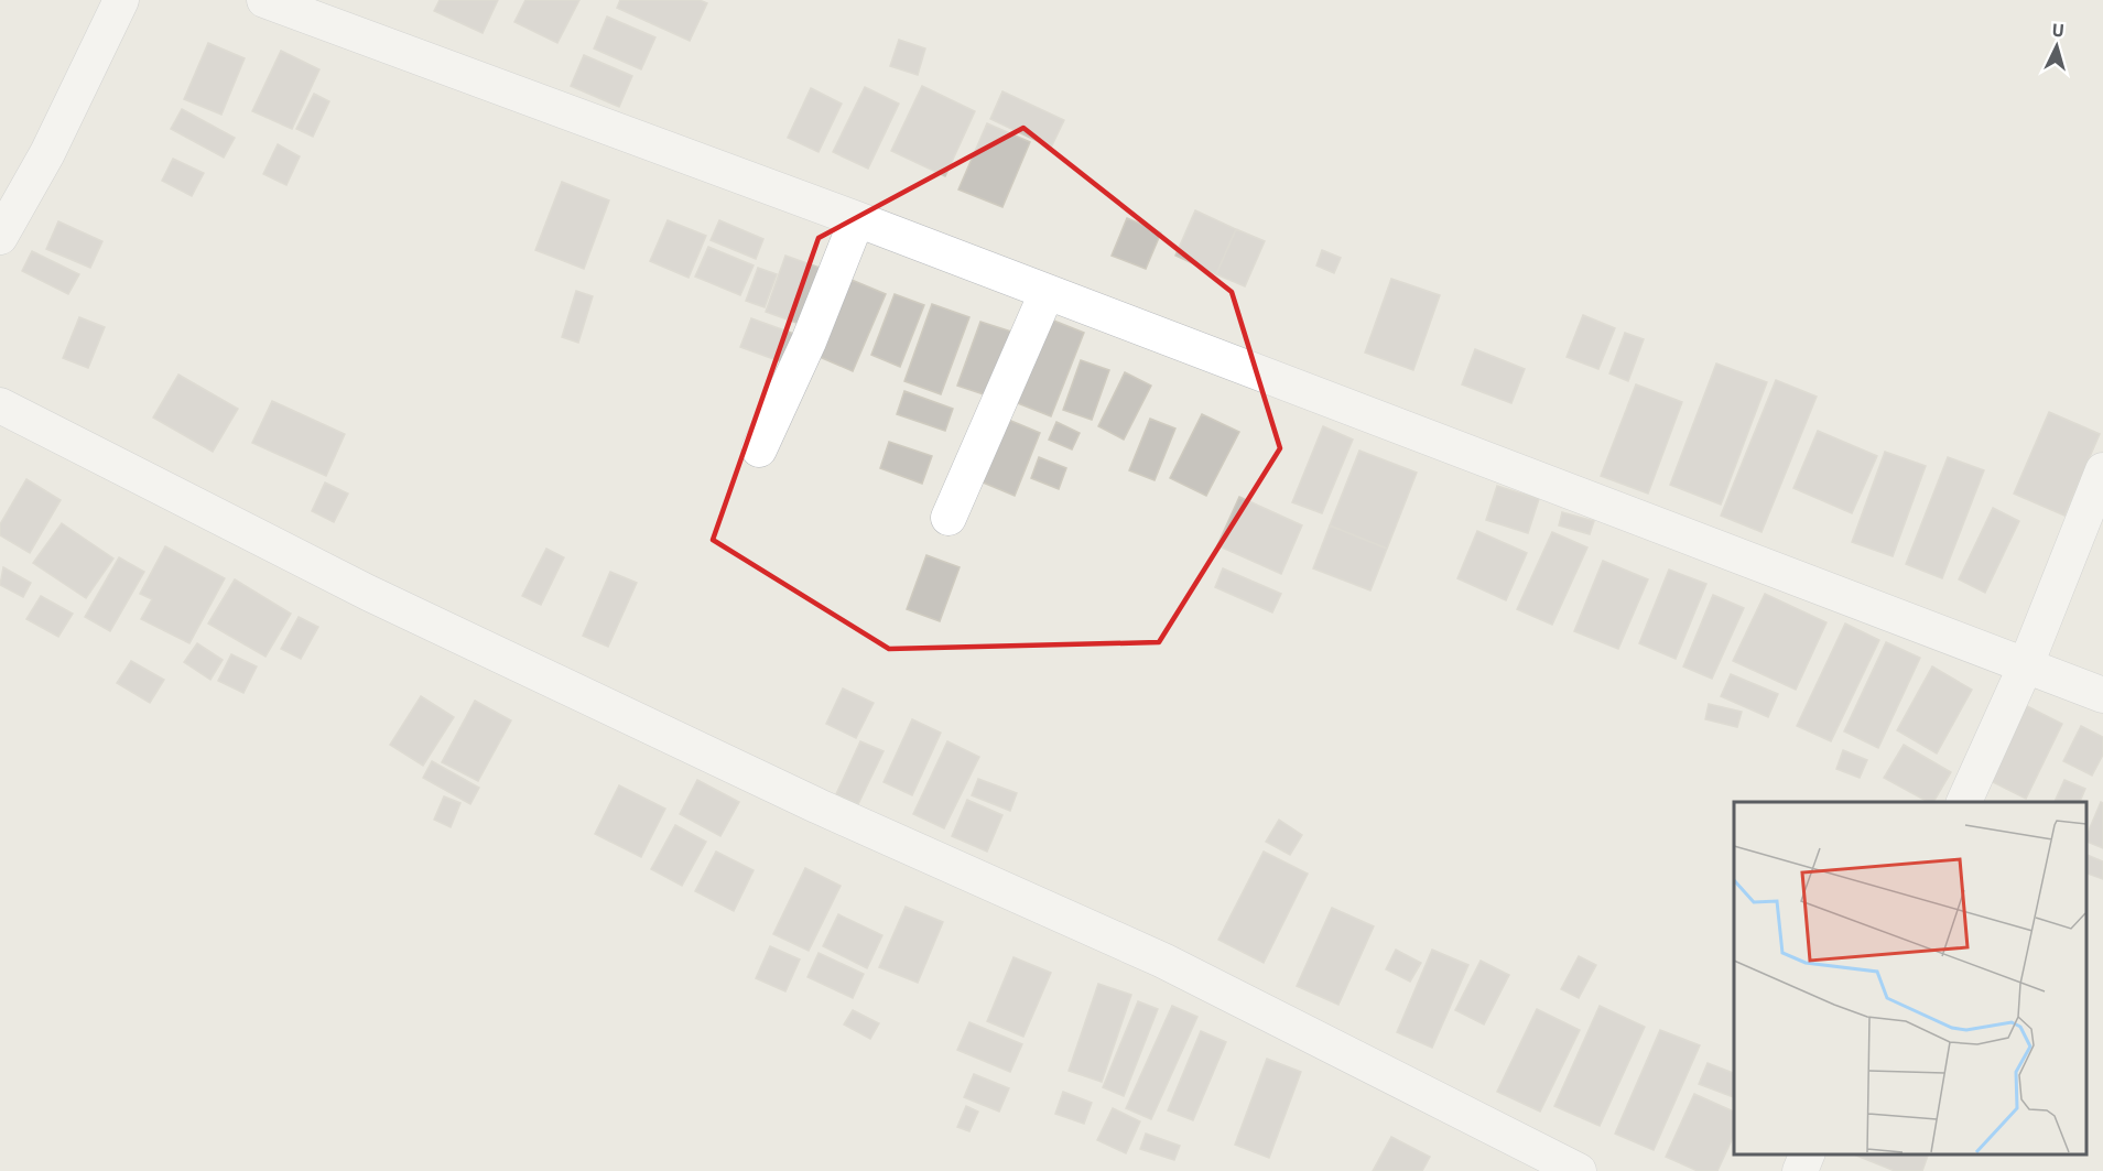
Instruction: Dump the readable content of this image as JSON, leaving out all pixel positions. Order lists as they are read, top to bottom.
{
  "north": "top"
}
